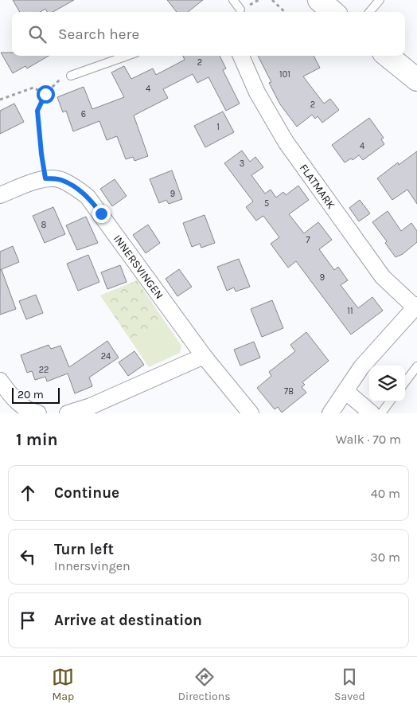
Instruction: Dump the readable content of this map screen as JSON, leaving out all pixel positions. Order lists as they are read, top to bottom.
{
  "streets": {
    "street": ["FLATMARK", "INNERSVINGEN"]
  },
  "house_numbers": [
    "2",
    "101",
    "4",
    "2",
    "6",
    "1",
    "4",
    "3",
    "9",
    "5",
    "8",
    "7",
    "9",
    "11",
    "24",
    "22",
    "7B"
  ],
  "scale_bar": "20 m",
  "page": {
    "search": "Search here",
    "scale": "20 m",
    "heading": ["1 min", "Walk · 70 m"],
    "list": [
      ["Continue", "40 m"],
      ["Turn left", "Innersvingen", "30 m"],
      "Arrive at destination"
    ],
    "nav": ["Map", "Directions", "Saved"]
  }
}
